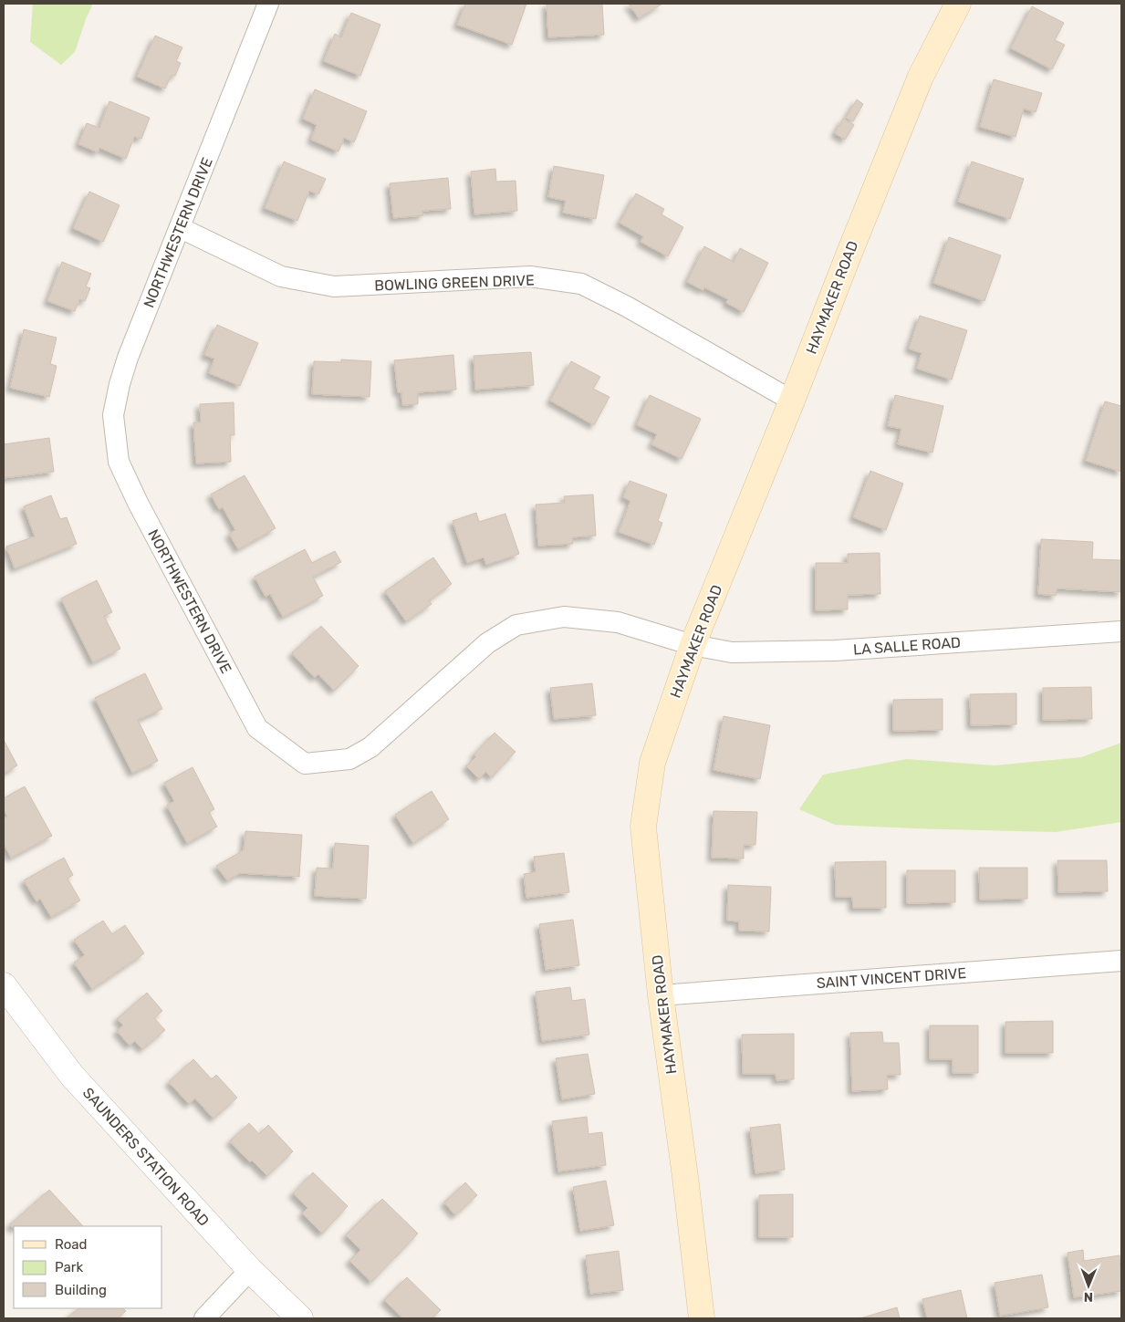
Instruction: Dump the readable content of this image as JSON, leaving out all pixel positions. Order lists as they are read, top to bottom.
{
  "streets": {
    "main road": ["HAYMAKER ROAD"],
    "street": [
      "NORTHWESTERN DRIVE",
      "BOWLING GREEN DRIVE",
      "LA SALLE ROAD",
      "SAINT VINCENT DRIVE",
      "SAUNDERS STATION ROAD"
    ]
  },
  "crossings": [
    ["NORTHWESTERN DRIVE", "BOWLING GREEN DRIVE"],
    ["NORTHWESTERN DRIVE", "HAYMAKER ROAD"],
    ["NORTHWESTERN DRIVE", "LA SALLE ROAD"],
    ["BOWLING GREEN DRIVE", "HAYMAKER ROAD"],
    ["HAYMAKER ROAD", "LA SALLE ROAD"],
    ["HAYMAKER ROAD", "SAINT VINCENT DRIVE"]
  ],
  "legend": ["Road", "Park", "Building"],
  "north": "bottom"
}
